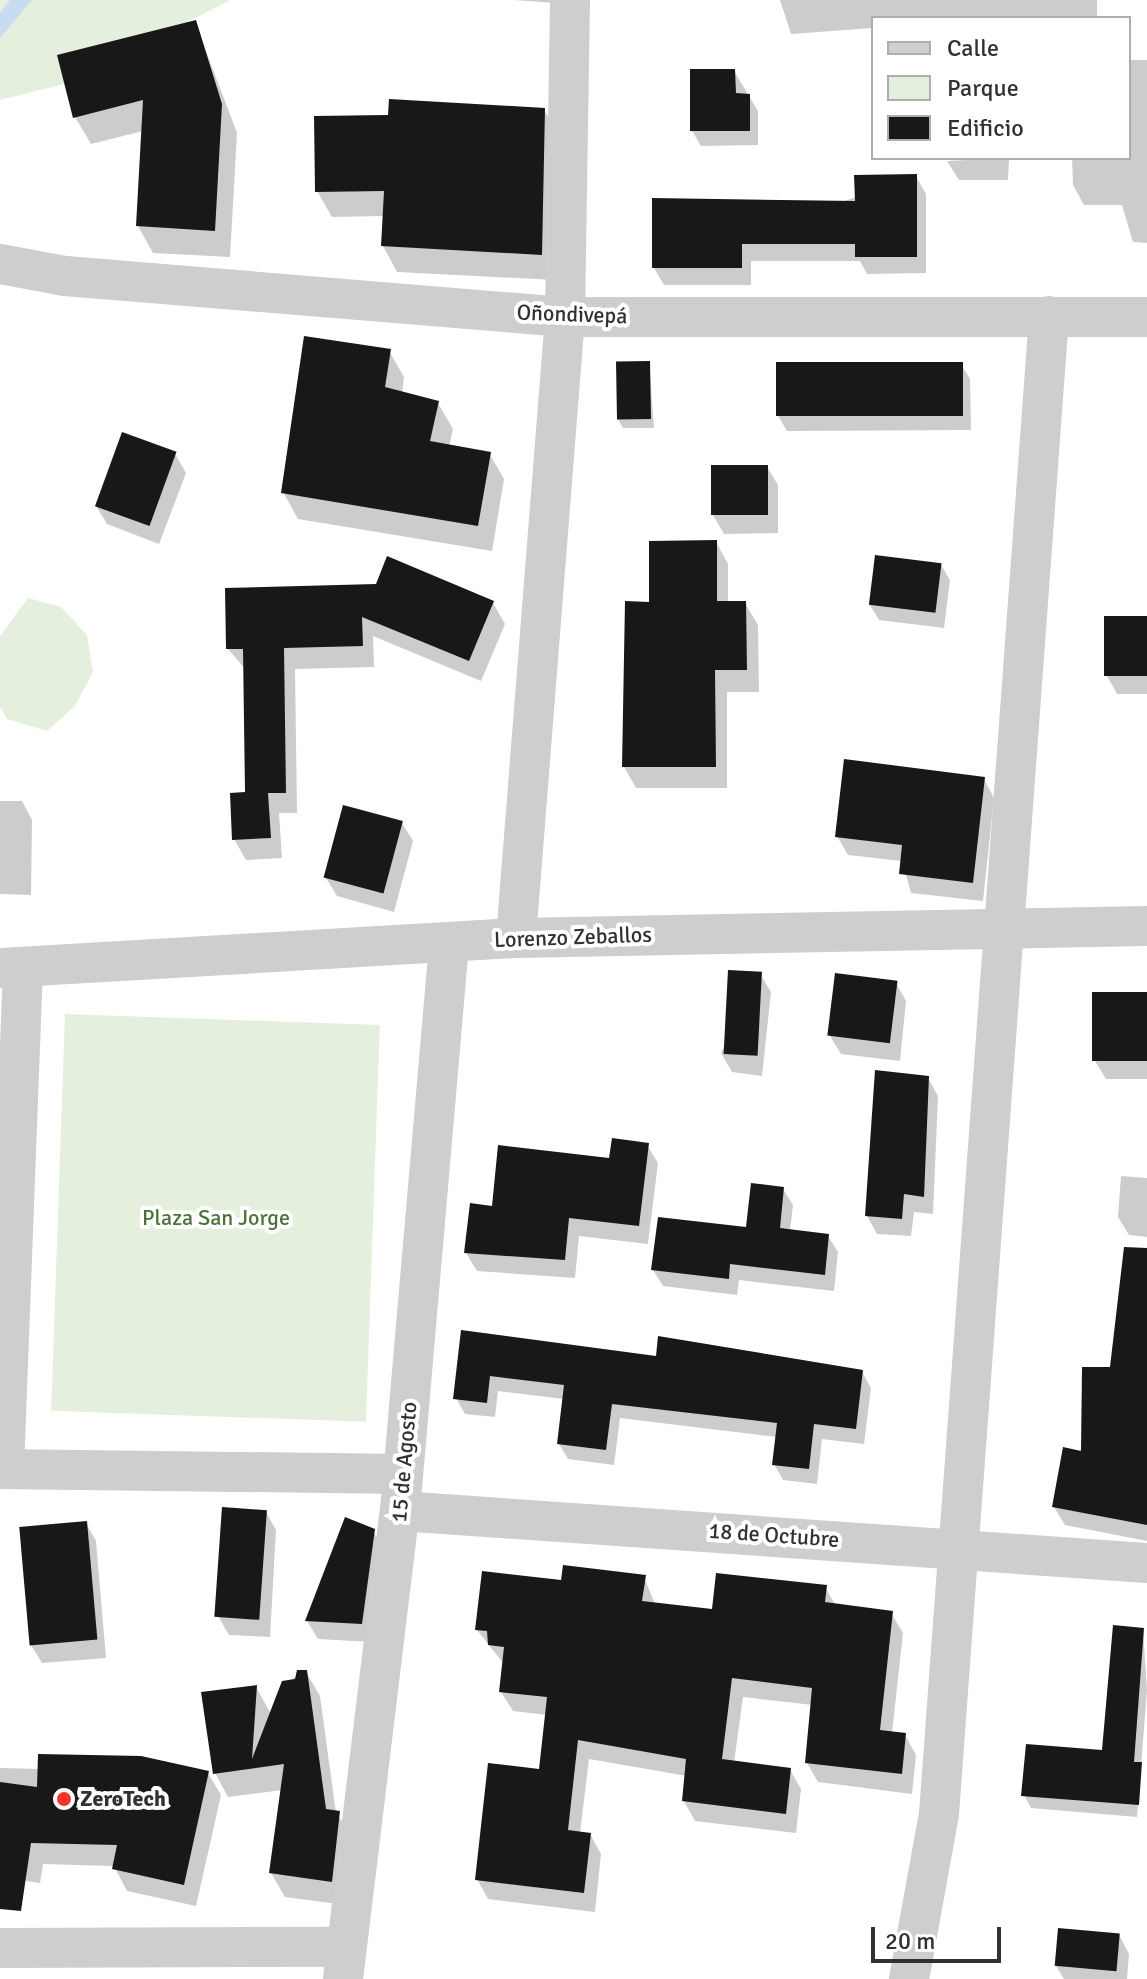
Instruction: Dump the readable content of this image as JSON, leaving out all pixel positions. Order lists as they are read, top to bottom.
{
  "streets": {
    "street": [
      "Oñondivepá",
      "Lorenzo Zeballos",
      "15 de Agosto",
      "18 de Octubre"
    ]
  },
  "crossings": [
    ["Lorenzo Zeballos", "15 de Agosto"],
    ["15 de Agosto", "18 de Octubre"]
  ],
  "parks": ["Plaza San Jorge"],
  "places": ["ZeroTech"],
  "legend": ["Calle", "Parque", "Edificio"],
  "scale_bar": "20 m"
}
